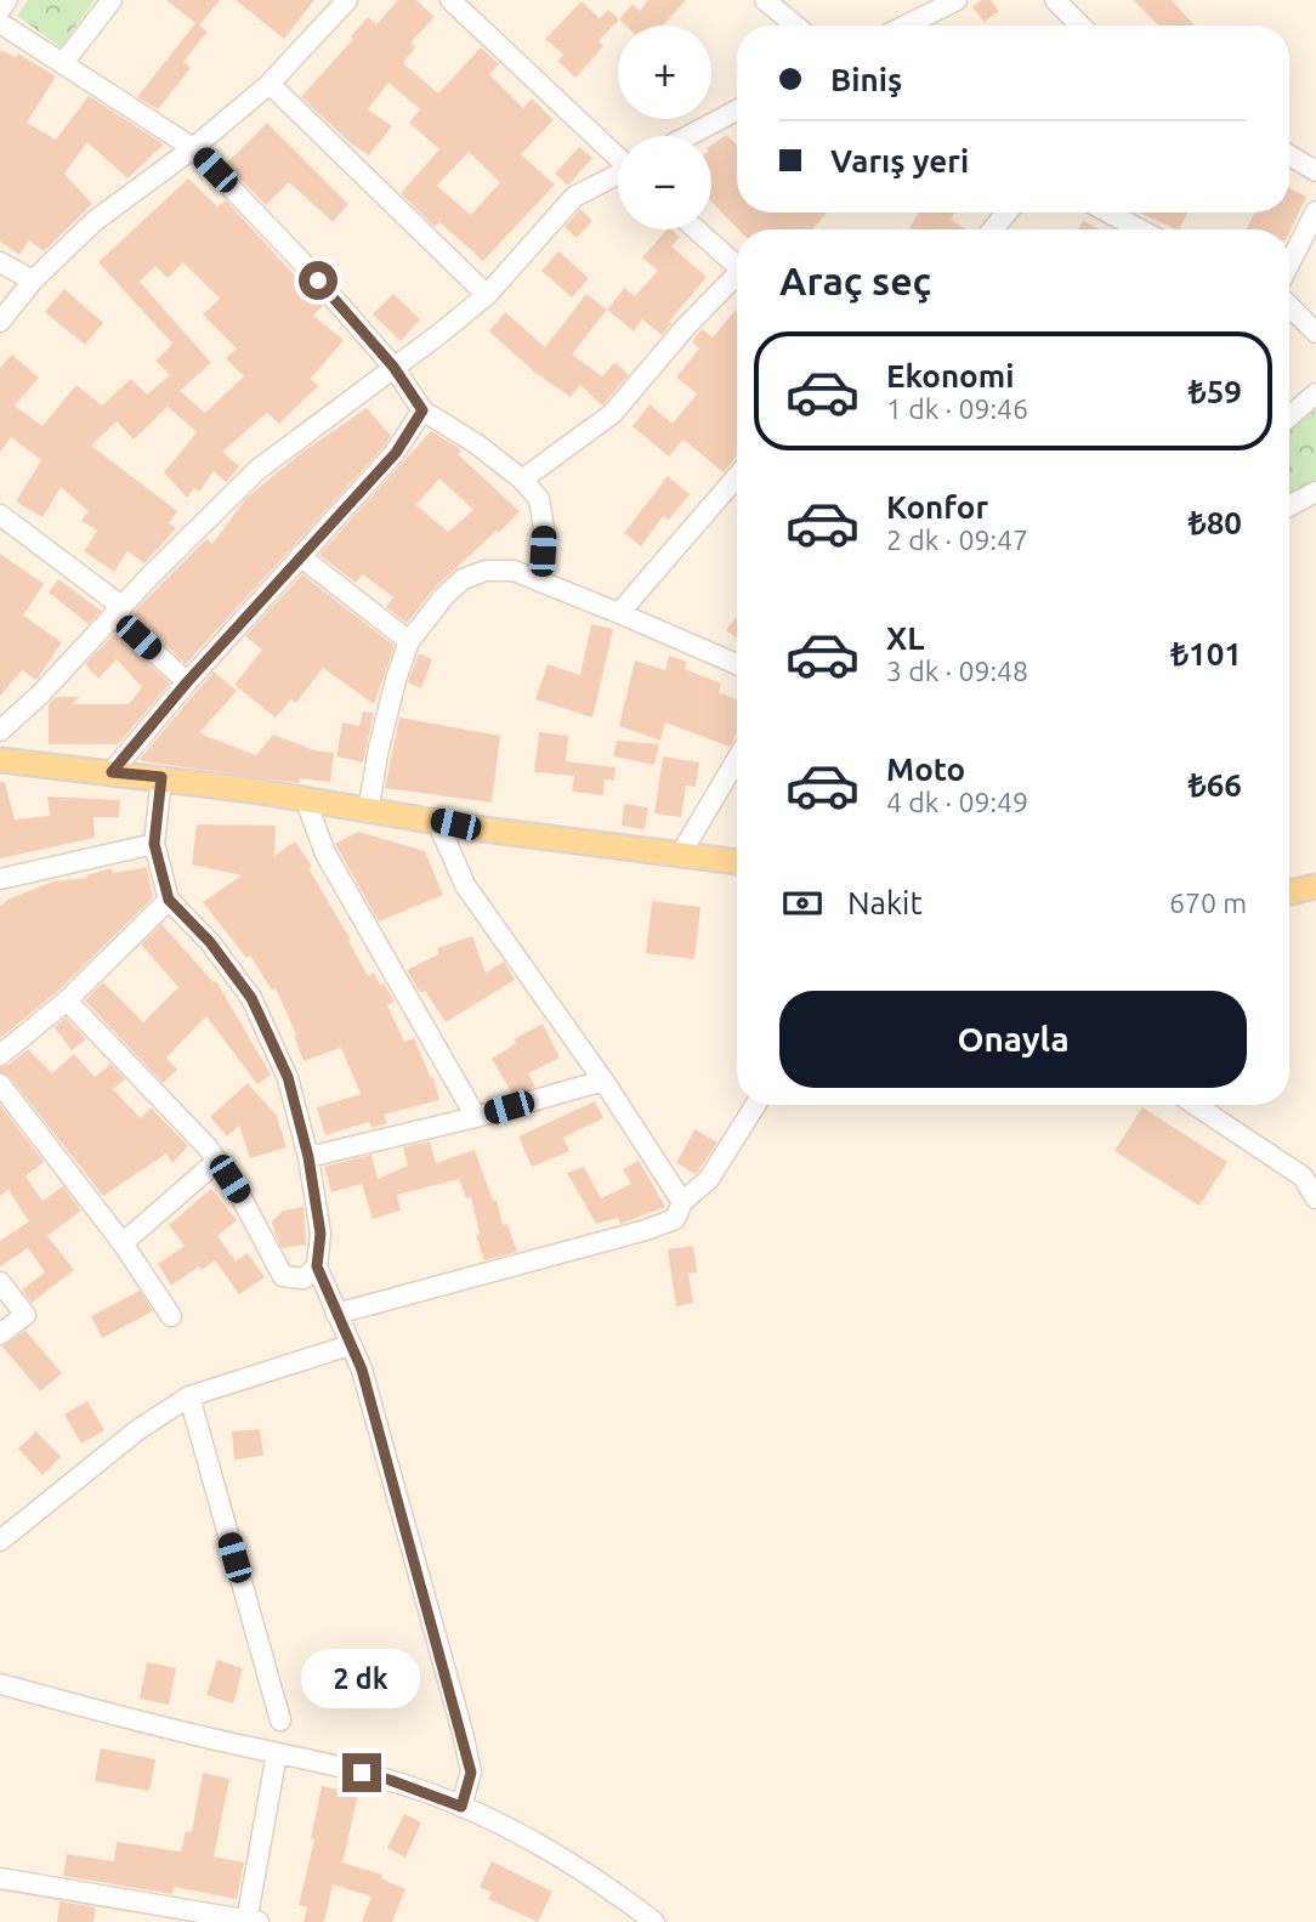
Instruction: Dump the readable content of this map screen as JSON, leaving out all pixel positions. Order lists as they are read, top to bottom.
{
  "page": {
    "map_buttons": ["+", "−"],
    "banner": ["Biniş", "Varış yeri"],
    "heading": "Araç seç",
    "list": [
      {
        "name": "Ekonomi",
        "note": "1 dk · 09:46",
        "value": "₺59"
      },
      {
        "name": "Konfor",
        "note": "2 dk · 09:47",
        "value": "₺80"
      },
      {
        "name": "XL",
        "note": "3 dk · 09:48",
        "value": "₺101"
      },
      {
        "name": "Moto",
        "note": "4 dk · 09:49",
        "value": "₺66"
      }
    ],
    "pay": ["Nakit", "670 m"],
    "buttons": "Onayla",
    "bubble": "2 dk"
  }
}
